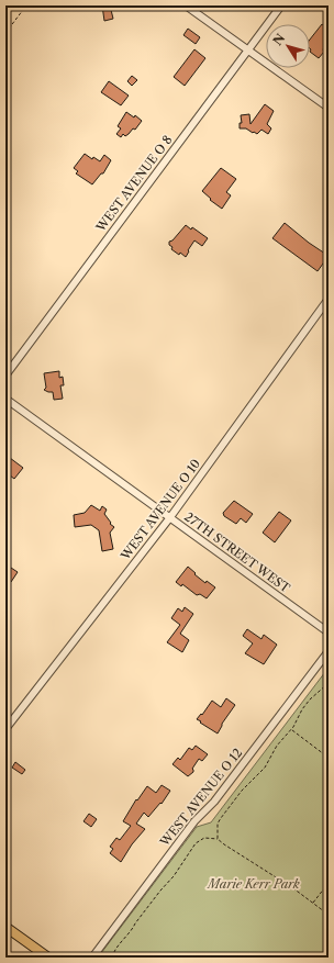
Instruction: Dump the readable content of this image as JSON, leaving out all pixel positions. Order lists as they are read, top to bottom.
{
  "streets": {
    "street": [
      "WEST AVENUE O 8",
      "WEST AVENUE O 10",
      "27TH STREET WEST",
      "WEST AVENUE O 12"
    ]
  },
  "crossings": [
    ["WEST AVENUE O 10", "27TH STREET WEST"]
  ],
  "parks": ["Marie Kerr Park"],
  "north": "top left"
}
